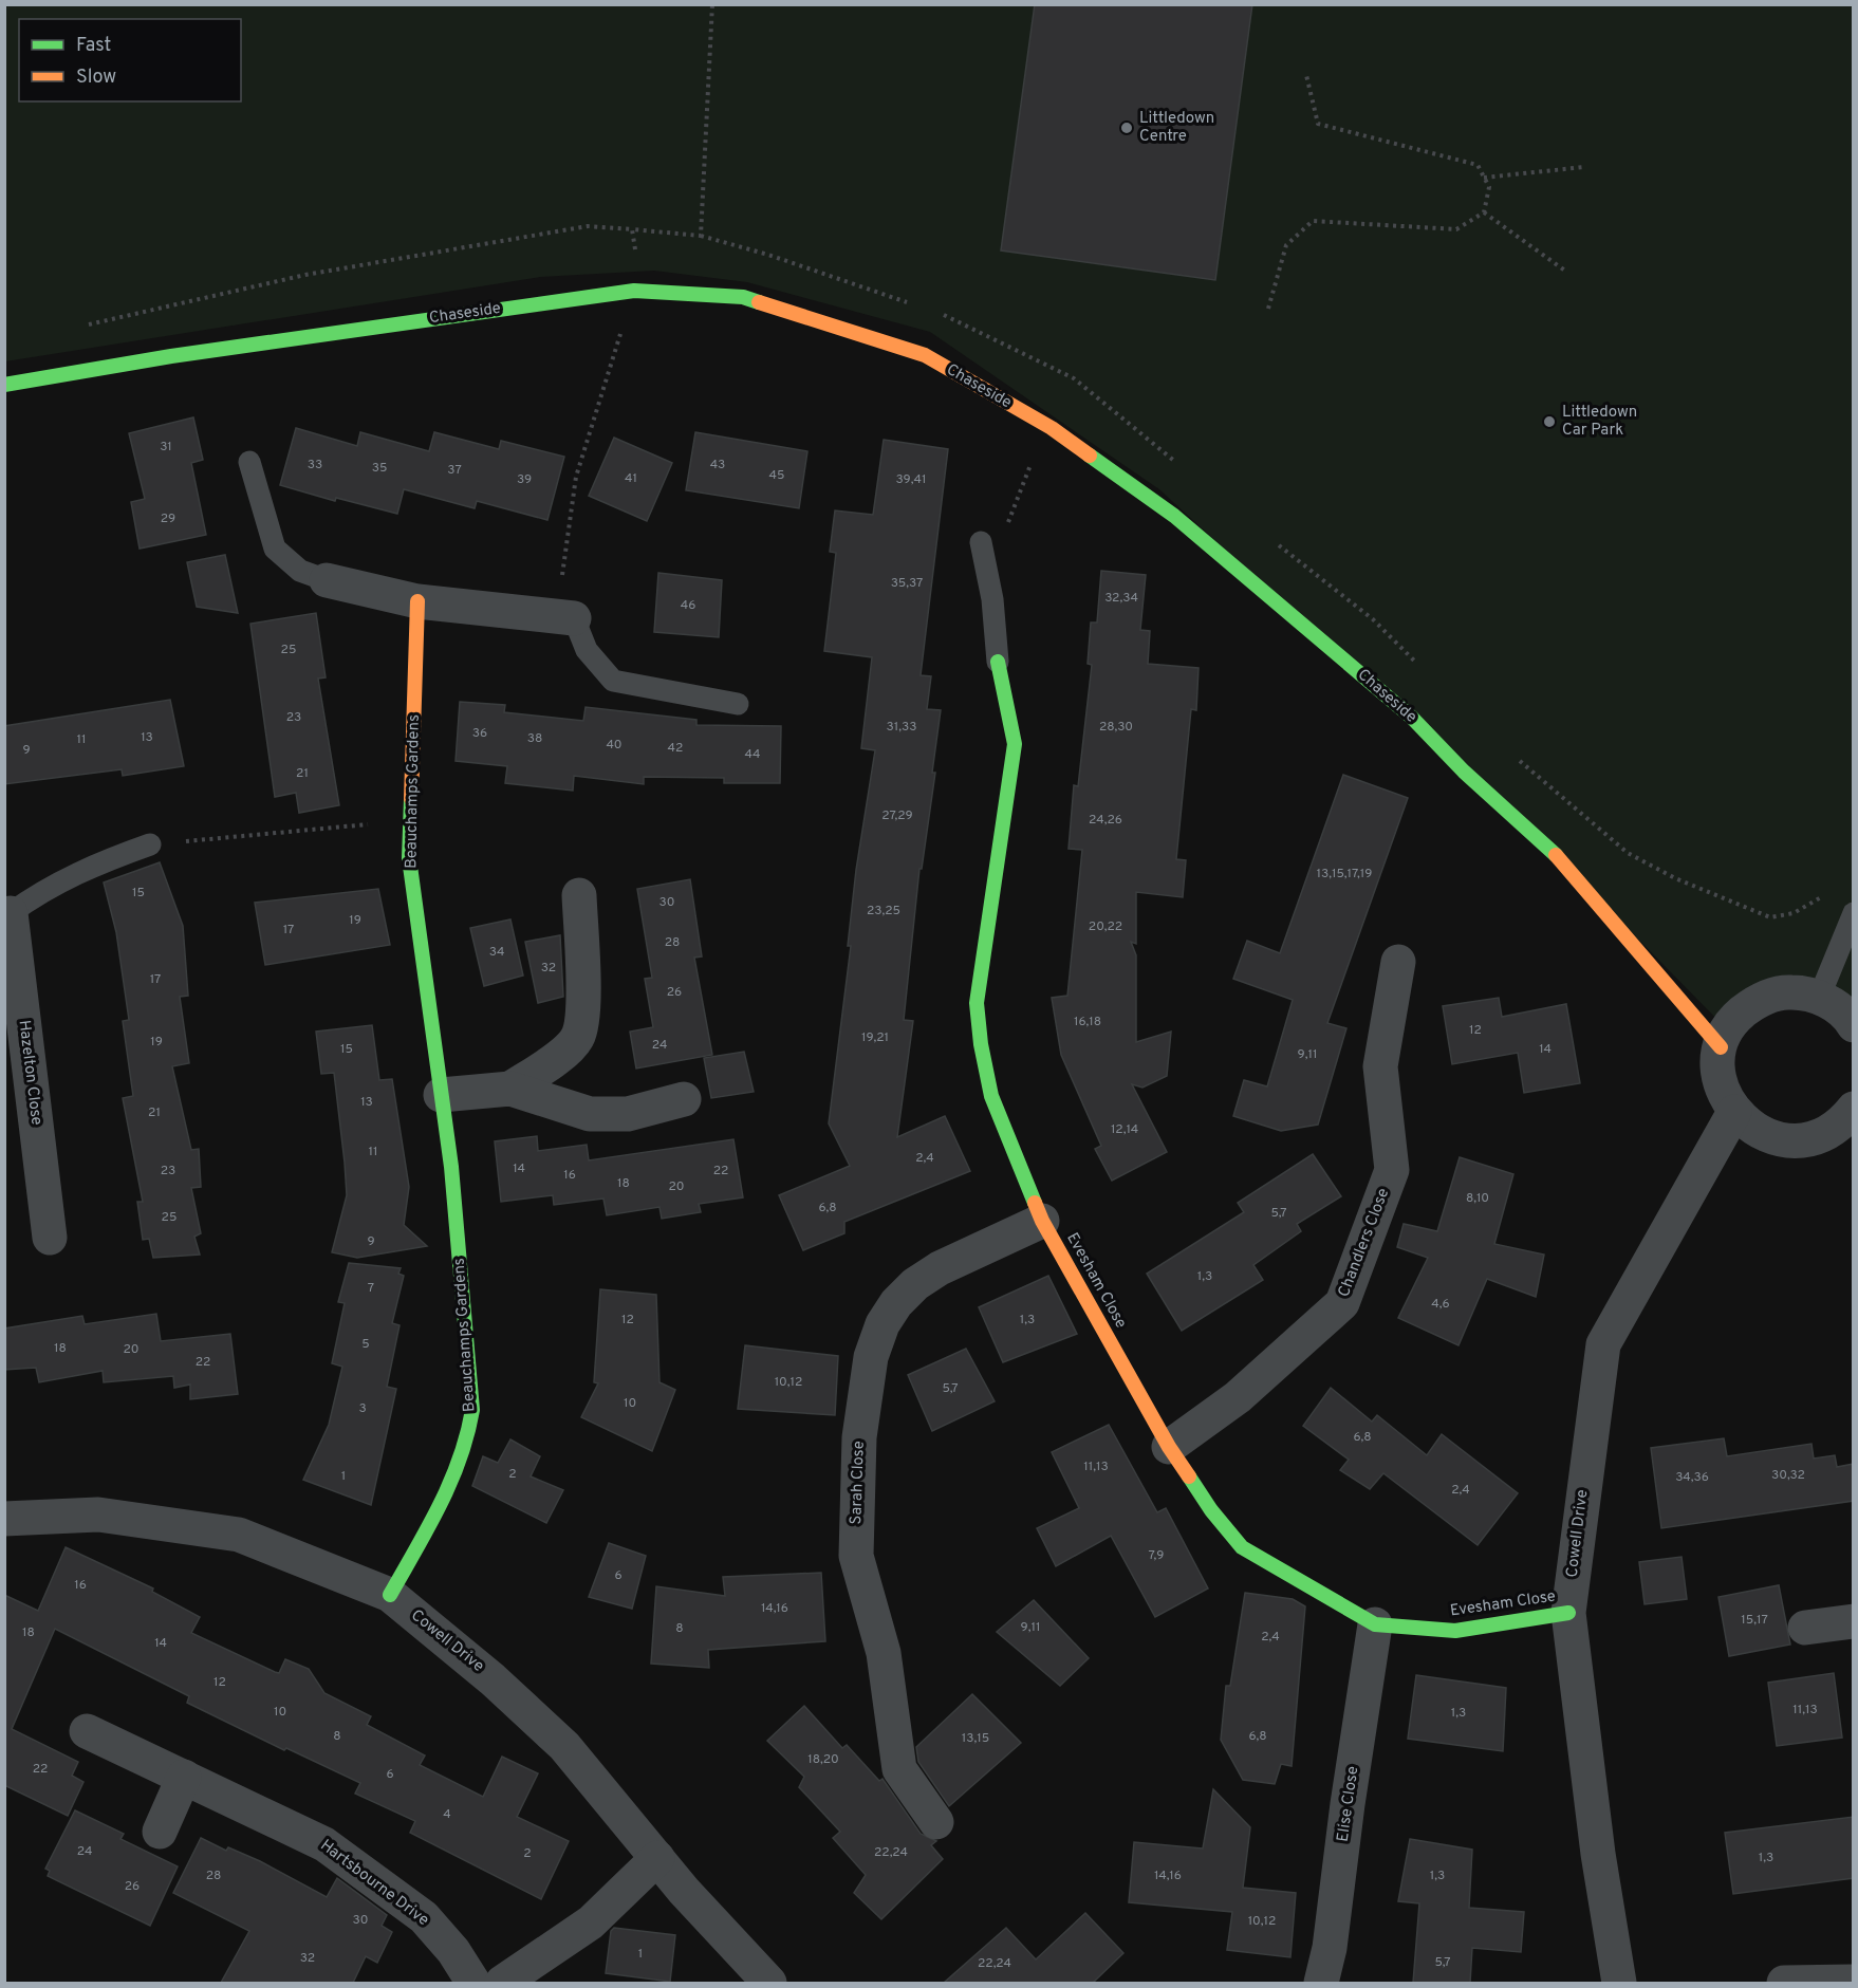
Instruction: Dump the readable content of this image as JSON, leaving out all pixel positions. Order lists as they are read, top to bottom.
{
  "streets": {
    "street": [
      "Chaseside",
      "Beauchamps Gardens",
      "Hazelton Close",
      "Chandlers Close",
      "Evesham Close",
      "Sarah Close",
      "Cowell Drive",
      "Elise Close",
      "Hartsbourne Drive"
    ]
  },
  "crossings": [
    ["Beauchamps Gardens", "Cowell Drive"],
    ["Chandlers Close", "Evesham Close"],
    ["Evesham Close", "Sarah Close"],
    ["Evesham Close", "Cowell Drive"],
    ["Evesham Close", "Elise Close"]
  ],
  "places": ["Littledown Centre", "Littledown Car Park"],
  "house_numbers": [
    "31",
    "33",
    "43",
    "35",
    "37",
    "45",
    "41",
    "39",
    "39,41",
    "29",
    "35,37",
    "32,34",
    "46",
    "25",
    "23",
    "31,33",
    "28,30",
    "36",
    "13",
    "38",
    "11",
    "40",
    "42",
    "9",
    "44",
    "21",
    "27,29",
    "24,26",
    "13,15,17,19",
    "15",
    "30",
    "23,25",
    "19",
    "20,22",
    "17",
    "28",
    "34",
    "32",
    "17",
    "26",
    "16,18",
    "12",
    "19,21",
    "19",
    "24",
    "15",
    "14",
    "9,11",
    "13",
    "21",
    "12,14",
    "11",
    "2,4",
    "14",
    "23",
    "22",
    "16",
    "18",
    "20",
    "8,10",
    "6,8",
    "5,7",
    "25",
    "9",
    "1,3",
    "7",
    "4,6",
    "12",
    "1,3",
    "5",
    "18",
    "20",
    "22",
    "10,12",
    "5,7",
    "10",
    "3",
    "6,8",
    "11,13",
    "2",
    "30,32",
    "1",
    "34,36",
    "2,4",
    "7,9",
    "6",
    "16",
    "14,16",
    "15,17",
    "9,11",
    "8",
    "18",
    "2,4",
    "14",
    "12",
    "11,13",
    "10",
    "1,3",
    "8",
    "6,8",
    "13,15",
    "18,20",
    "22",
    "6",
    "4",
    "24",
    "22,24",
    "2",
    "1,3",
    "28",
    "14,16",
    "1,3",
    "26",
    "30",
    "10,12",
    "1",
    "32",
    "5,7",
    "22,24"
  ],
  "legend": ["Fast", "Slow"]
}
